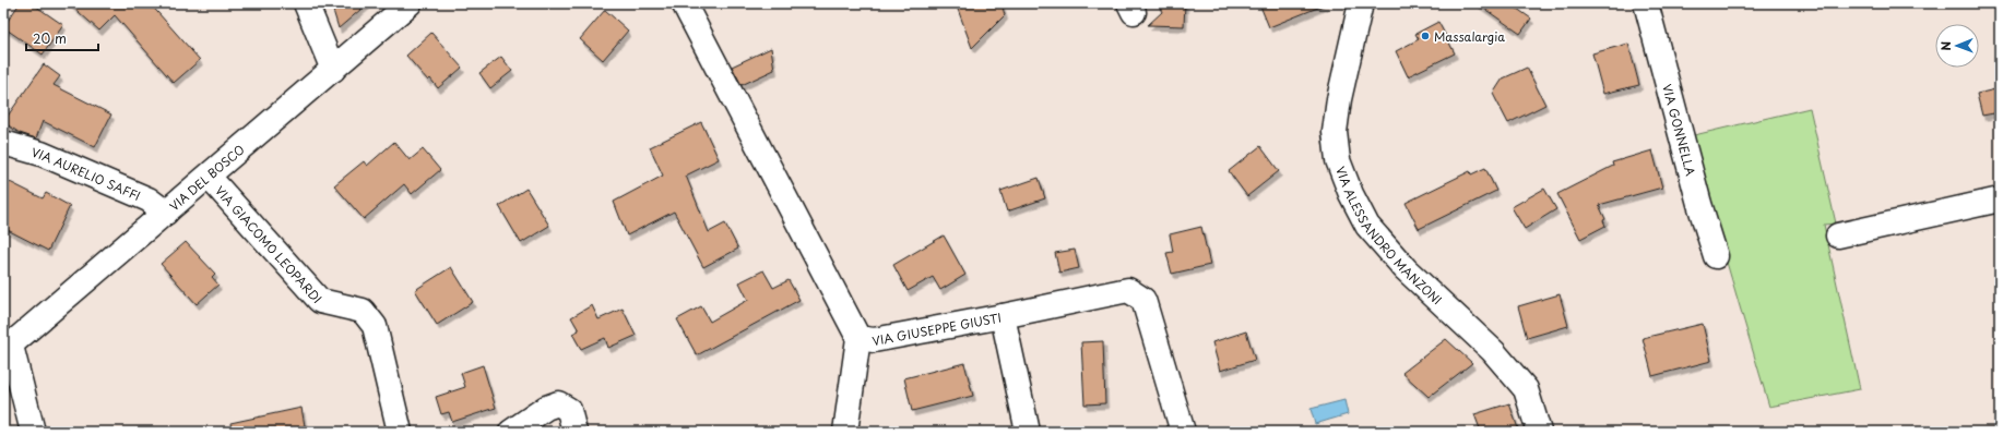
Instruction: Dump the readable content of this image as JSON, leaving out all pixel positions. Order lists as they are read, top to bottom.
{
  "streets": {
    "street": [
      "VIA GONNELLA",
      "VIA AURELIO SAFFI",
      "VIA DEL BOSCO",
      "VIA ALESSANDRO MANZONI",
      "VIA GIACOMO LEOPARDI",
      "VIA GIUSEPPE GIUSTI"
    ]
  },
  "crossings": [
    ["VIA AURELIO SAFFI", "VIA DEL BOSCO"],
    ["VIA DEL BOSCO", "VIA GIACOMO LEOPARDI"]
  ],
  "places": ["Massalargia"],
  "scale_bar": "20 m",
  "north": "left"
}
